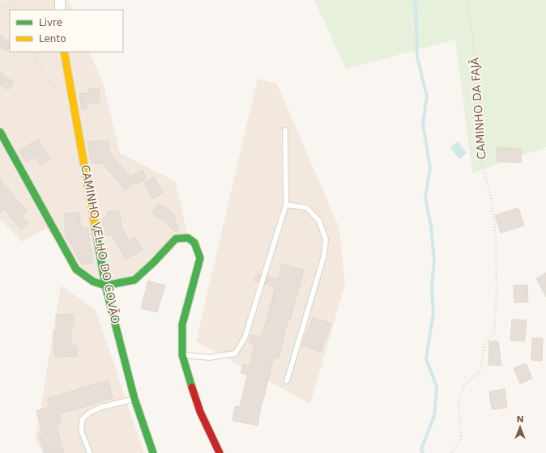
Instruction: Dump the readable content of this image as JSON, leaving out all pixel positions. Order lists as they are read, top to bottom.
{
  "streets": {
    "street": ["CAMINHO VELHO DO COVÃO"],
    "path": ["CAMINHO DA FAJÃ"]
  },
  "legend": ["Livre", "Lento"],
  "north": "top"
}
